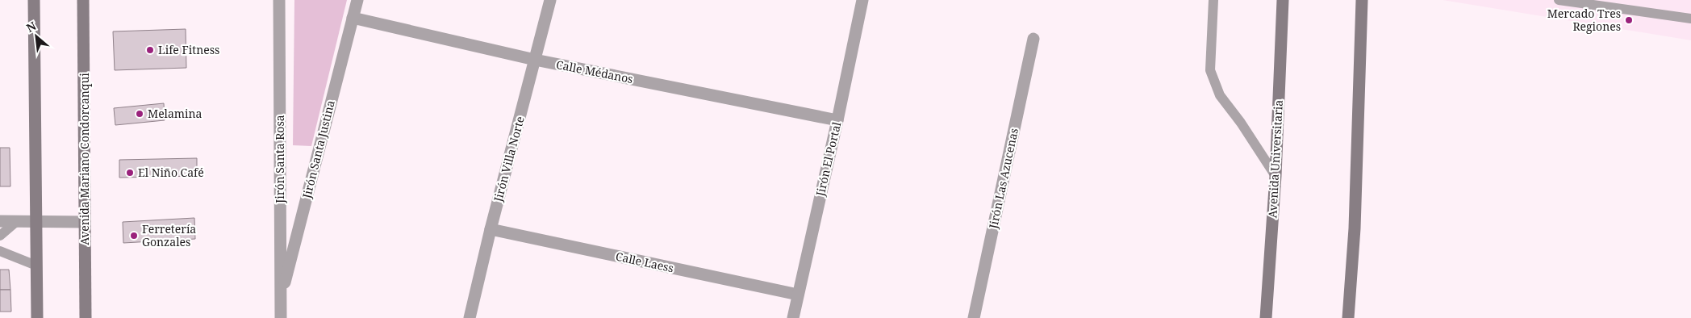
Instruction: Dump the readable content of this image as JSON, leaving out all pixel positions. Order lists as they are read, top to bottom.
{
  "streets": {
    "main road": ["Avenida Mariano Condorcanqui", "Avenida Universitaria"],
    "street": [
      "Calle Médanos",
      "Jirón Santa Justina",
      "Jirón Santa Rosa",
      "Jirón Villa Norte",
      "Jirón El Portal",
      "Jirón Las Azucenas",
      "Calle Laess"
    ]
  },
  "crossings": [
    ["Calle Médanos", "Jirón Santa Justina"],
    ["Calle Médanos", "Jirón Villa Norte"],
    ["Calle Médanos", "Jirón El Portal"],
    ["Jirón Santa Justina", "Jirón Santa Rosa"],
    ["Jirón Villa Norte", "Calle Laess"],
    ["Jirón El Portal", "Calle Laess"]
  ],
  "places": [
    "Mercado Tres Regiones",
    "Life Fitness",
    "Melamina",
    "El Niño Café",
    "Ferretería Gonzales"
  ],
  "north": "top left"
}
